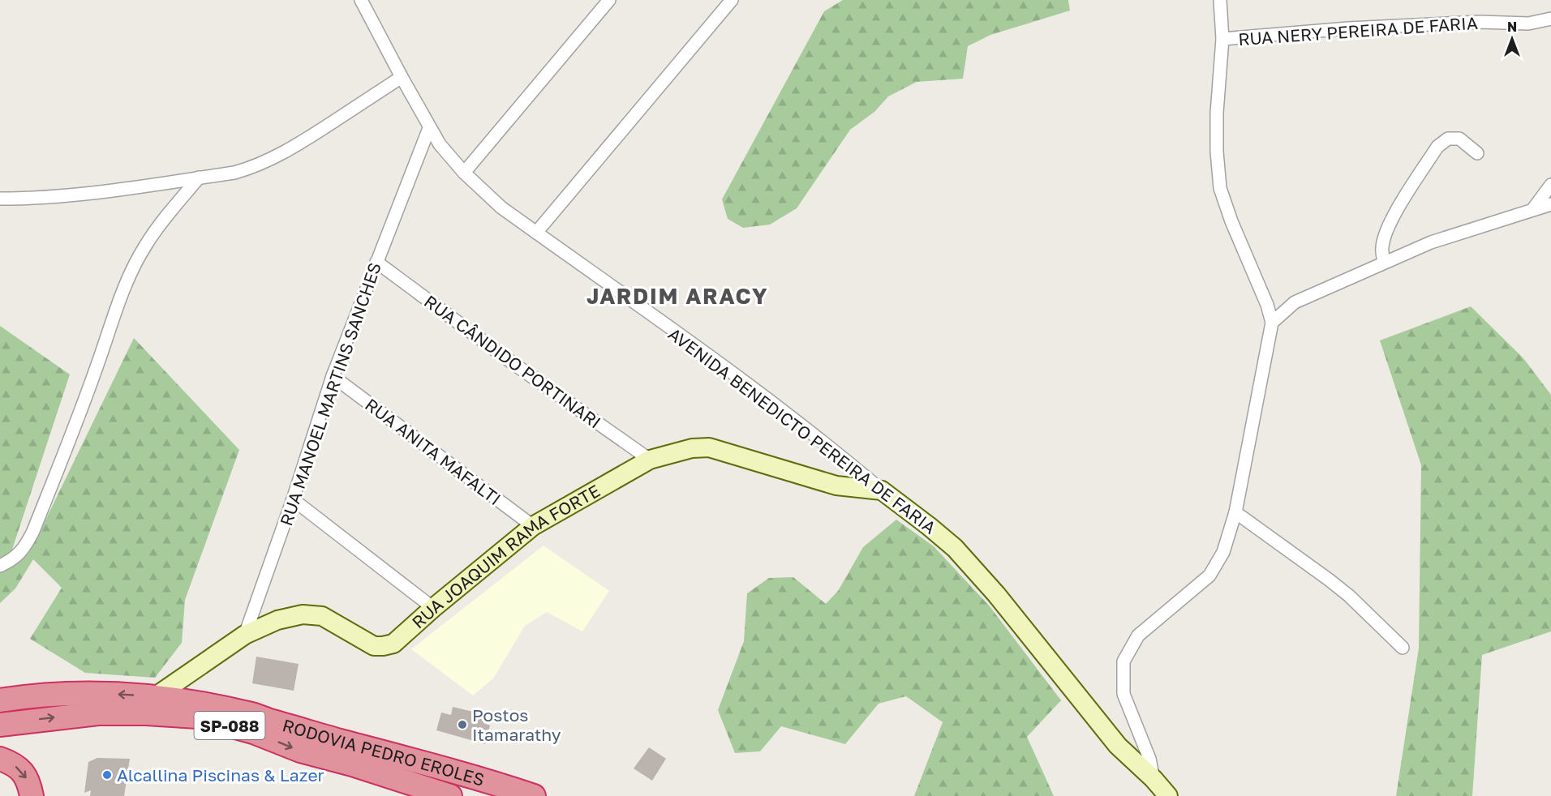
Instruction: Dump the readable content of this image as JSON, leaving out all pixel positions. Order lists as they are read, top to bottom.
{
  "streets": {
    "highway": ["SP-088", "RODOVIA PEDRO EROLES"],
    "main road": ["AVENIDA BENEDICTO PEREIRA DE FARIA", "RUA JOAQUIM RAMA FORTE"],
    "street": [
      "RUA NERY PEREIRA DE FARIA",
      "RUA CÂNDIDO PORTINARI",
      "RUA MANOEL MARTINS SANCHES",
      "RUA ANITA MAFALTI"
    ]
  },
  "crossings": [
    ["RUA CÂNDIDO PORTINARI", "RUA MANOEL MARTINS SANCHES"],
    ["RUA CÂNDIDO PORTINARI", "RUA JOAQUIM RAMA FORTE"],
    ["RUA MANOEL MARTINS SANCHES", "AVENIDA BENEDICTO PEREIRA DE FARIA"],
    ["RUA MANOEL MARTINS SANCHES", "RUA ANITA MAFALTI"],
    ["RUA MANOEL MARTINS SANCHES", "RUA JOAQUIM RAMA FORTE"],
    ["AVENIDA BENEDICTO PEREIRA DE FARIA", "RUA JOAQUIM RAMA FORTE"],
    ["RUA ANITA MAFALTI", "RUA JOAQUIM RAMA FORTE"],
    ["RUA JOAQUIM RAMA FORTE", "RODOVIA PEDRO EROLES"]
  ],
  "districts": ["JARDIM ARACY"],
  "places": ["Postos Itamarathy", "Alcallina Piscinas & Lazer"],
  "north": "top"
}
